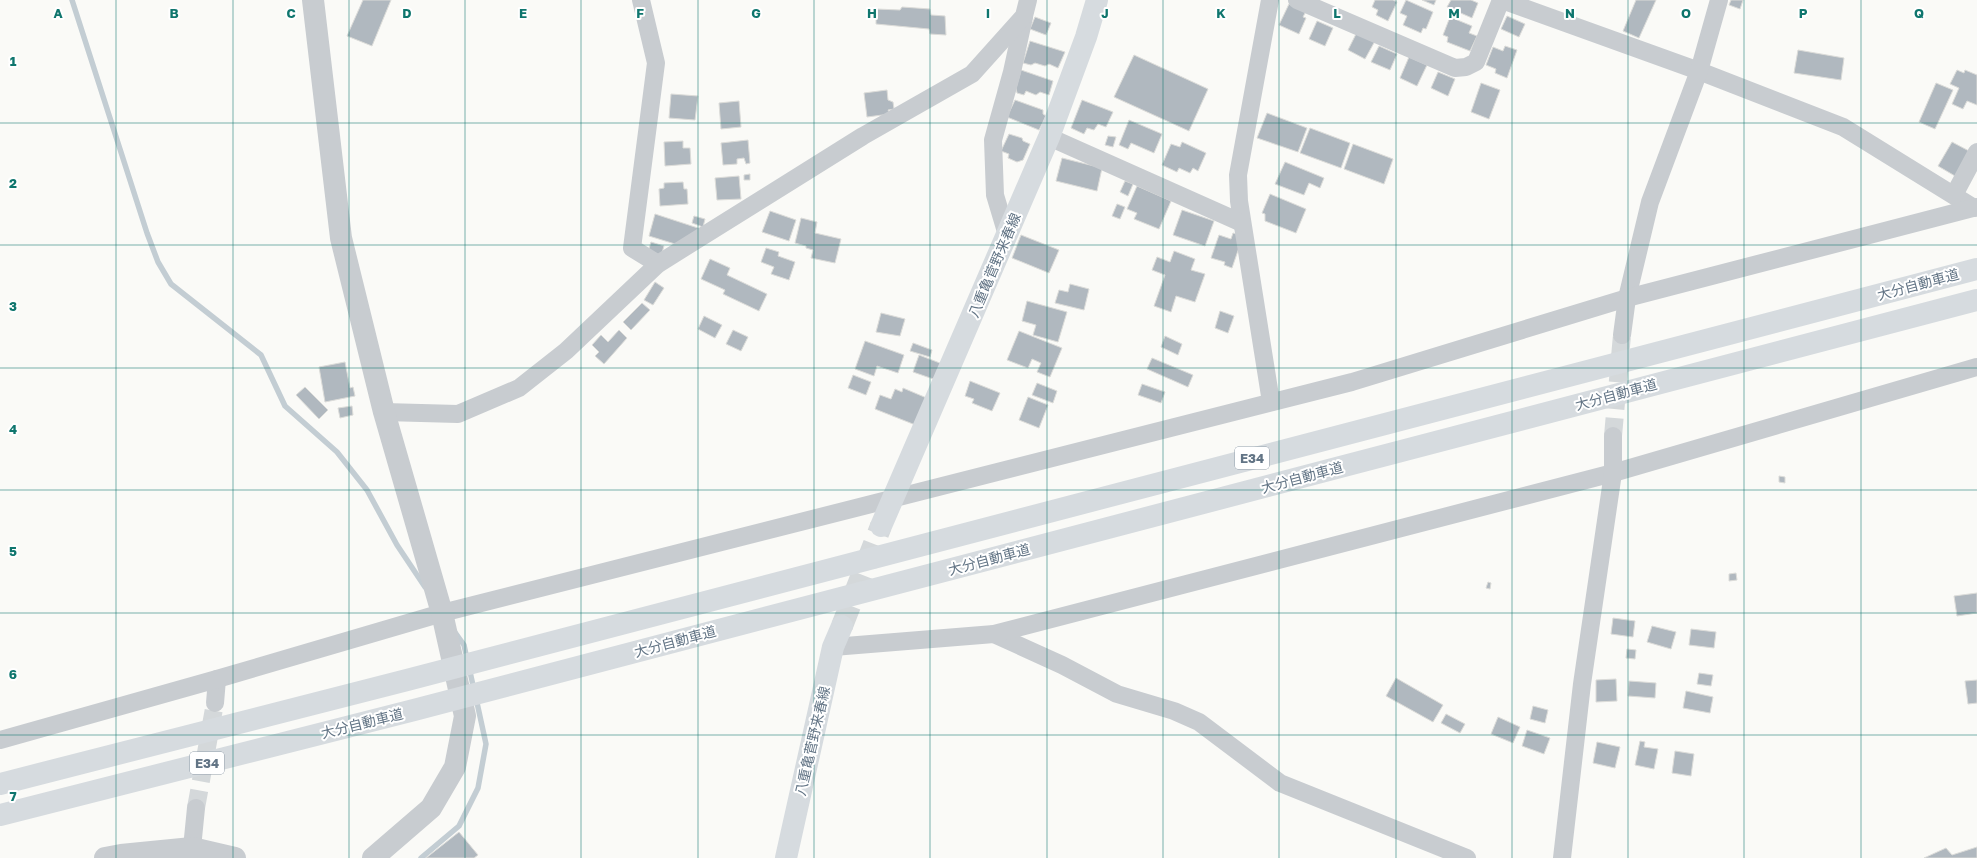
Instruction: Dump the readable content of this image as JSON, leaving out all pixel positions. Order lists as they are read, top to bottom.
{
  "streets": {
    "main road": ["八重亀菅野来春線", "大分自動車道", "E34"]
  },
  "grid": {
    "columns": [
      "A",
      "B",
      "C",
      "D",
      "E",
      "F",
      "G",
      "H",
      "I",
      "J",
      "K",
      "L",
      "M",
      "N",
      "O",
      "P",
      "Q"
    ],
    "rows": [
      "1",
      "2",
      "3",
      "4",
      "5",
      "6",
      "7"
    ]
  }
}
